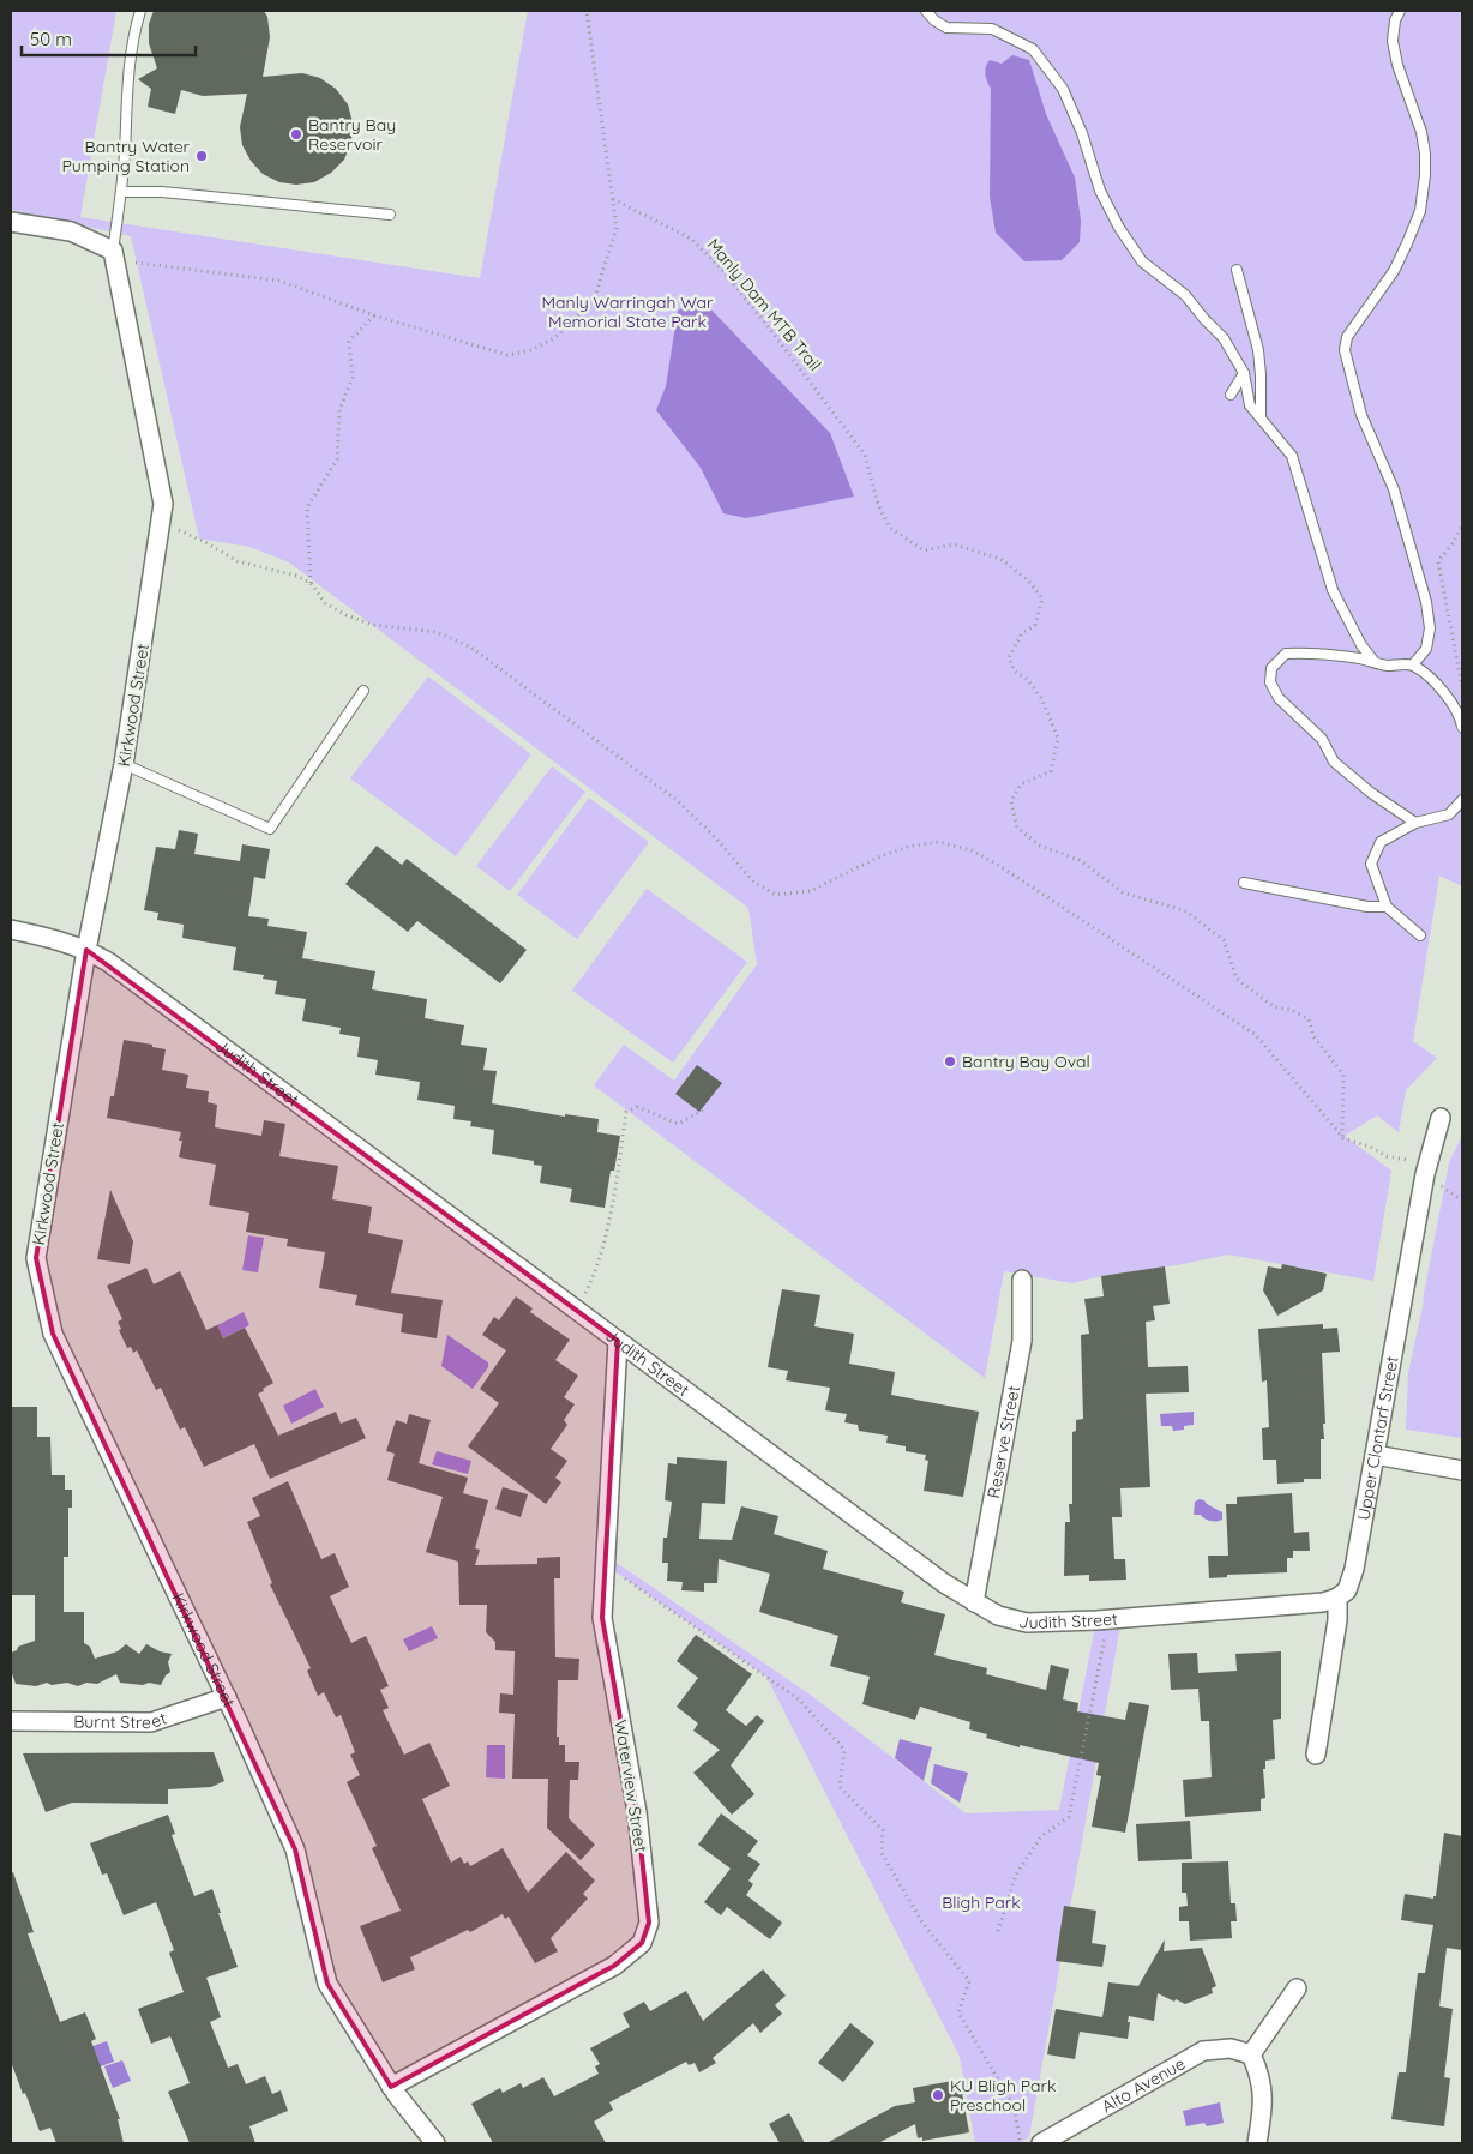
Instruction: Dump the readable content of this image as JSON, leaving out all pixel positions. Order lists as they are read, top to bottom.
{
  "streets": {
    "street": [
      "Kirkwood Street",
      "Judith Street",
      "Upper Clontarf Street",
      "Reserve Street",
      "Burnt Street",
      "Waterview Street",
      "Alto Avenue"
    ],
    "path": ["Manly Dam MTB Trail"]
  },
  "crossings": [
    ["Kirkwood Street", "Judith Street"],
    ["Kirkwood Street", "Burnt Street"],
    ["Kirkwood Street", "Waterview Street"],
    ["Judith Street", "Upper Clontarf Street"],
    ["Judith Street", "Reserve Street"],
    ["Judith Street", "Waterview Street"]
  ],
  "parks": ["Manly Warringah War Memorial State Park", "Bligh Park"],
  "places": [
    "Bantry Bay Reservoir",
    "Bantry Water Pumping Station",
    "Bantry Bay Oval",
    "KU Bligh Park Preschool"
  ],
  "scale_bar": "50 m"
}
